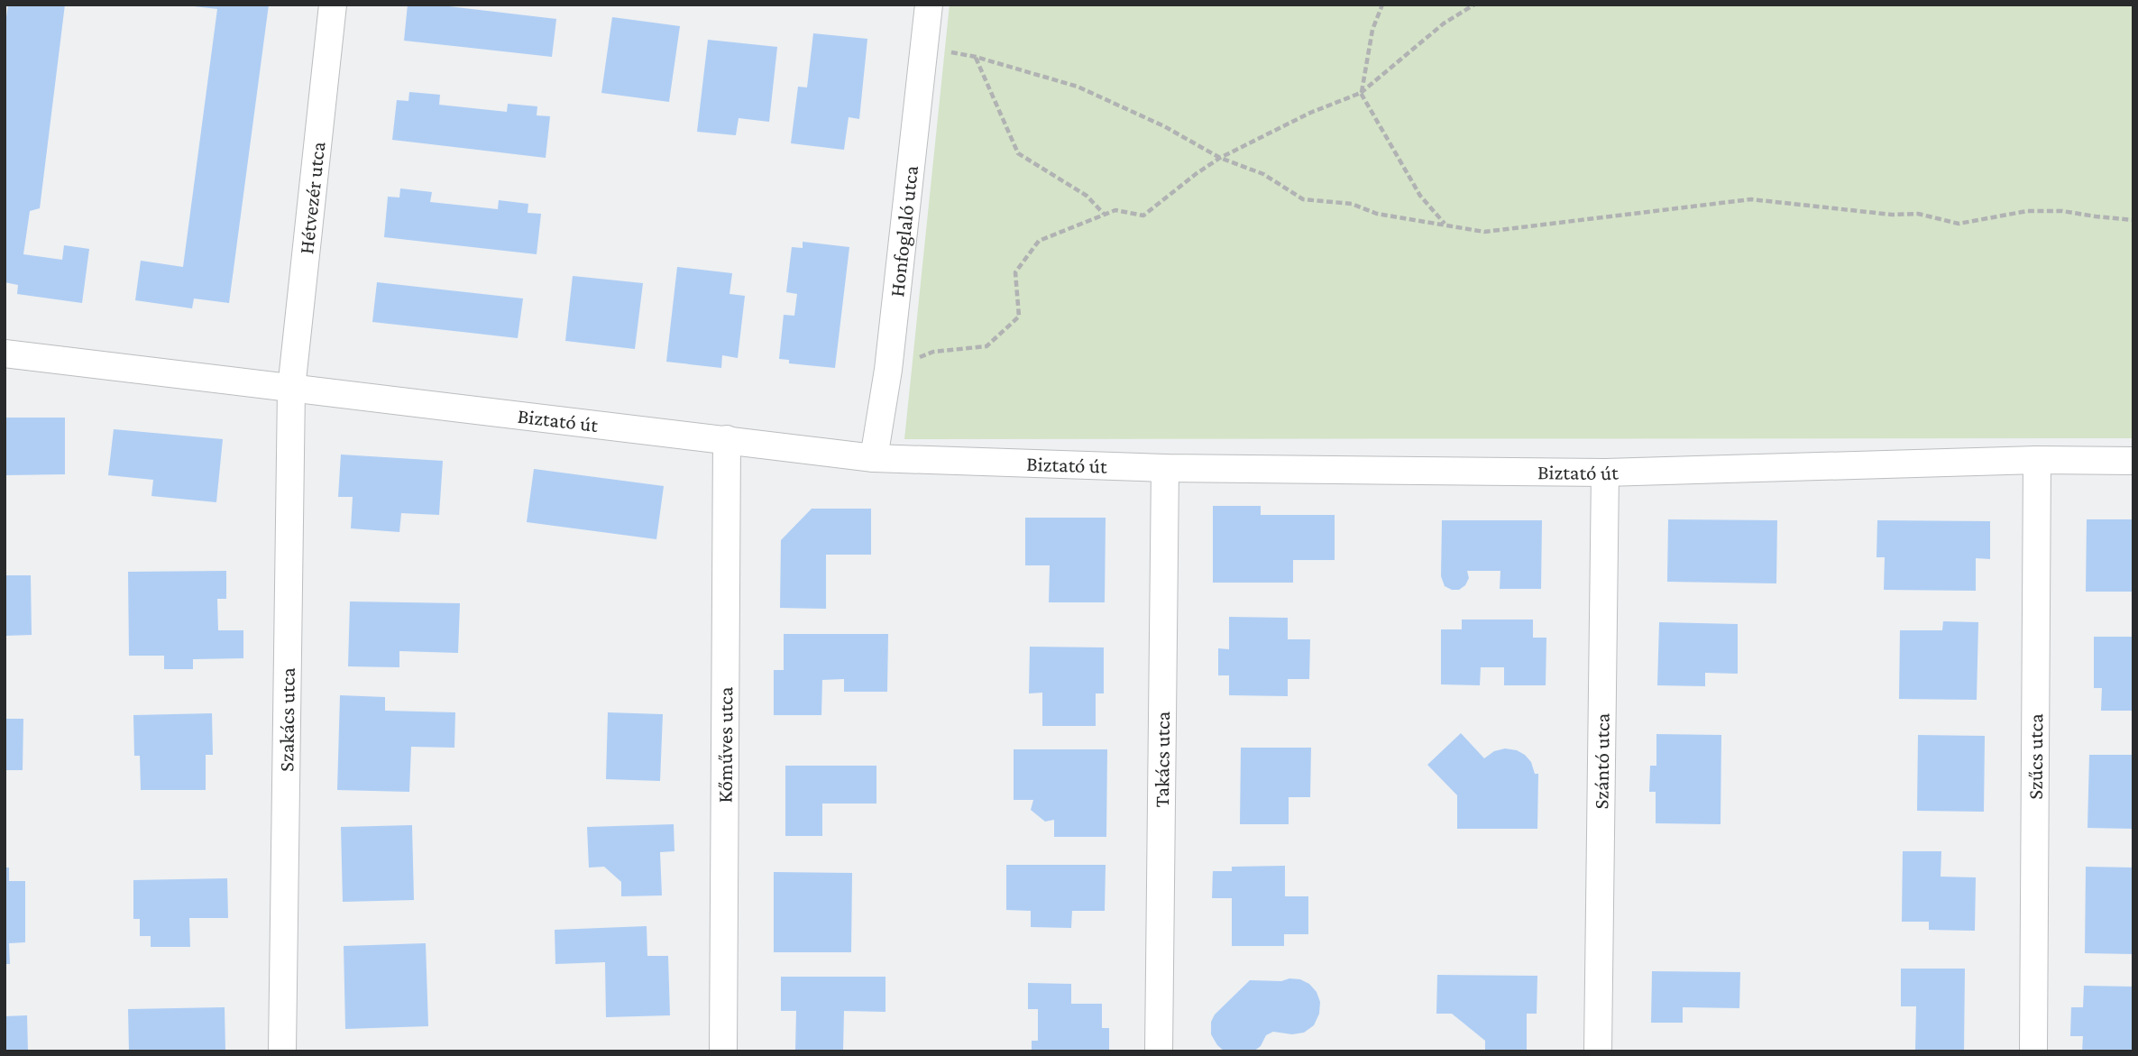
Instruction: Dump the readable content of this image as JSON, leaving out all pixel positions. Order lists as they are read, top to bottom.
{
  "streets": {
    "street": [
      "Hétvezér utca",
      "Honfoglaló utca",
      "Biztató út",
      "Szakács utca",
      "Kőműves utca",
      "Szűcs utca",
      "Takács utca",
      "Szántó utca"
    ]
  },
  "crossings": [
    ["Hétvezér utca", "Biztató út"],
    ["Hétvezér utca", "Szakács utca"],
    ["Honfoglaló utca", "Biztató út"],
    ["Biztató út", "Szakács utca"],
    ["Biztató út", "Kőműves utca"],
    ["Biztató út", "Szűcs utca"],
    ["Biztató út", "Takács utca"],
    ["Biztató út", "Szántó utca"]
  ]
}
